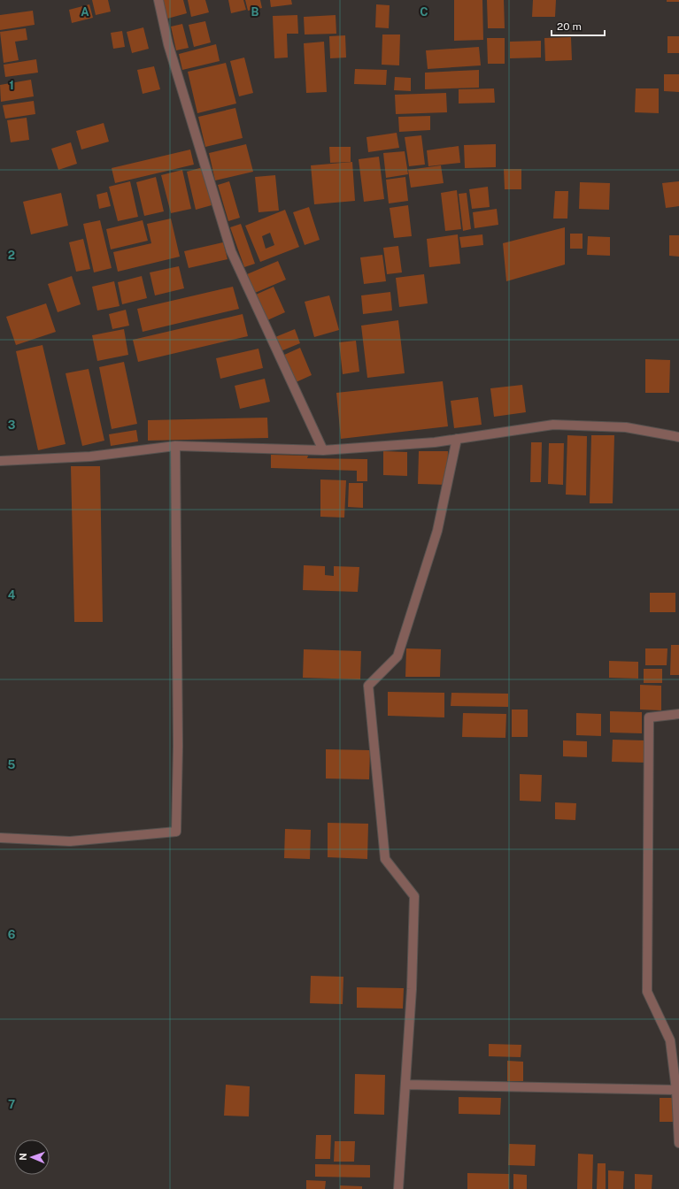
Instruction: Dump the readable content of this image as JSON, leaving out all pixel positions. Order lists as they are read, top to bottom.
{
  "scale_bar": "20 m",
  "north": "left",
  "grid": {
    "columns": ["A", "B", "C"],
    "rows": [
      "1",
      "2",
      "3",
      "4",
      "5",
      "6",
      "7"
    ]
  }
}
